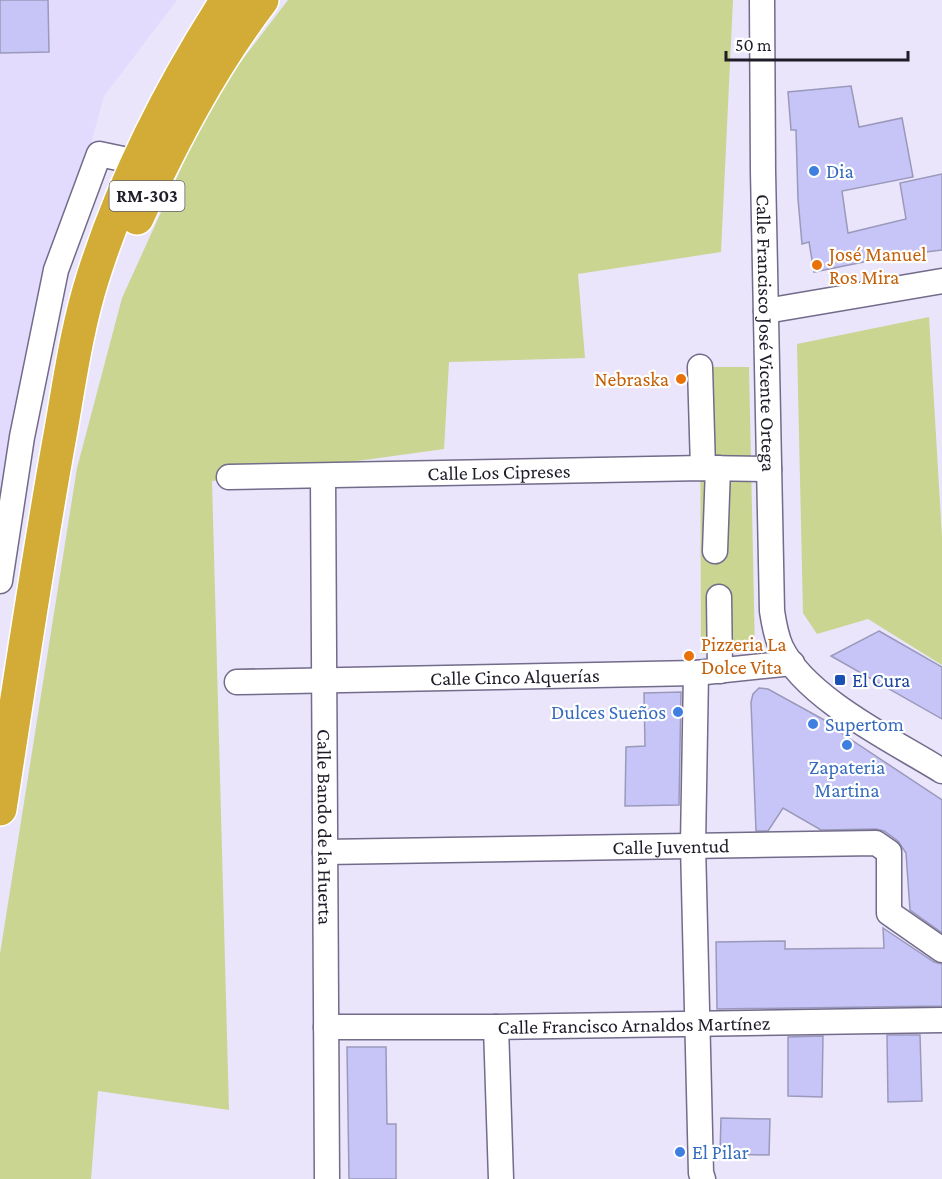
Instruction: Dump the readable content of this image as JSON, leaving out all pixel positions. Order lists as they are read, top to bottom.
{
  "streets": {
    "highway": ["RM-303"],
    "street": [
      "Calle Francisco José Vicente Ortega",
      "Calle Los Cipreses",
      "Calle Cinco Alquerías",
      "Calle Bando de la Huerta",
      "Calle Juventud",
      "Calle Francisco Arnaldos Martínez"
    ]
  },
  "crossings": [
    ["Calle Francisco José Vicente Ortega", "Calle Los Cipreses"],
    ["Calle Francisco José Vicente Ortega", "Calle Cinco Alquerías"],
    ["Calle Los Cipreses", "Calle Bando de la Huerta"],
    ["Calle Cinco Alquerías", "Calle Bando de la Huerta"],
    ["Calle Bando de la Huerta", "Calle Juventud"],
    ["Calle Bando de la Huerta", "Calle Francisco Arnaldos Martínez"]
  ],
  "places": {
    "other": [
      "Dia",
      "José Manuel Ros Mira",
      "Nebraska",
      "Pizzeria La Dolce Vita",
      "Dulces Sueños",
      "Supertom",
      "Zapateria Martina",
      "El Pilar"
    ],
    "transit": ["El Cura"]
  },
  "scale_bar": "50 m"
}
